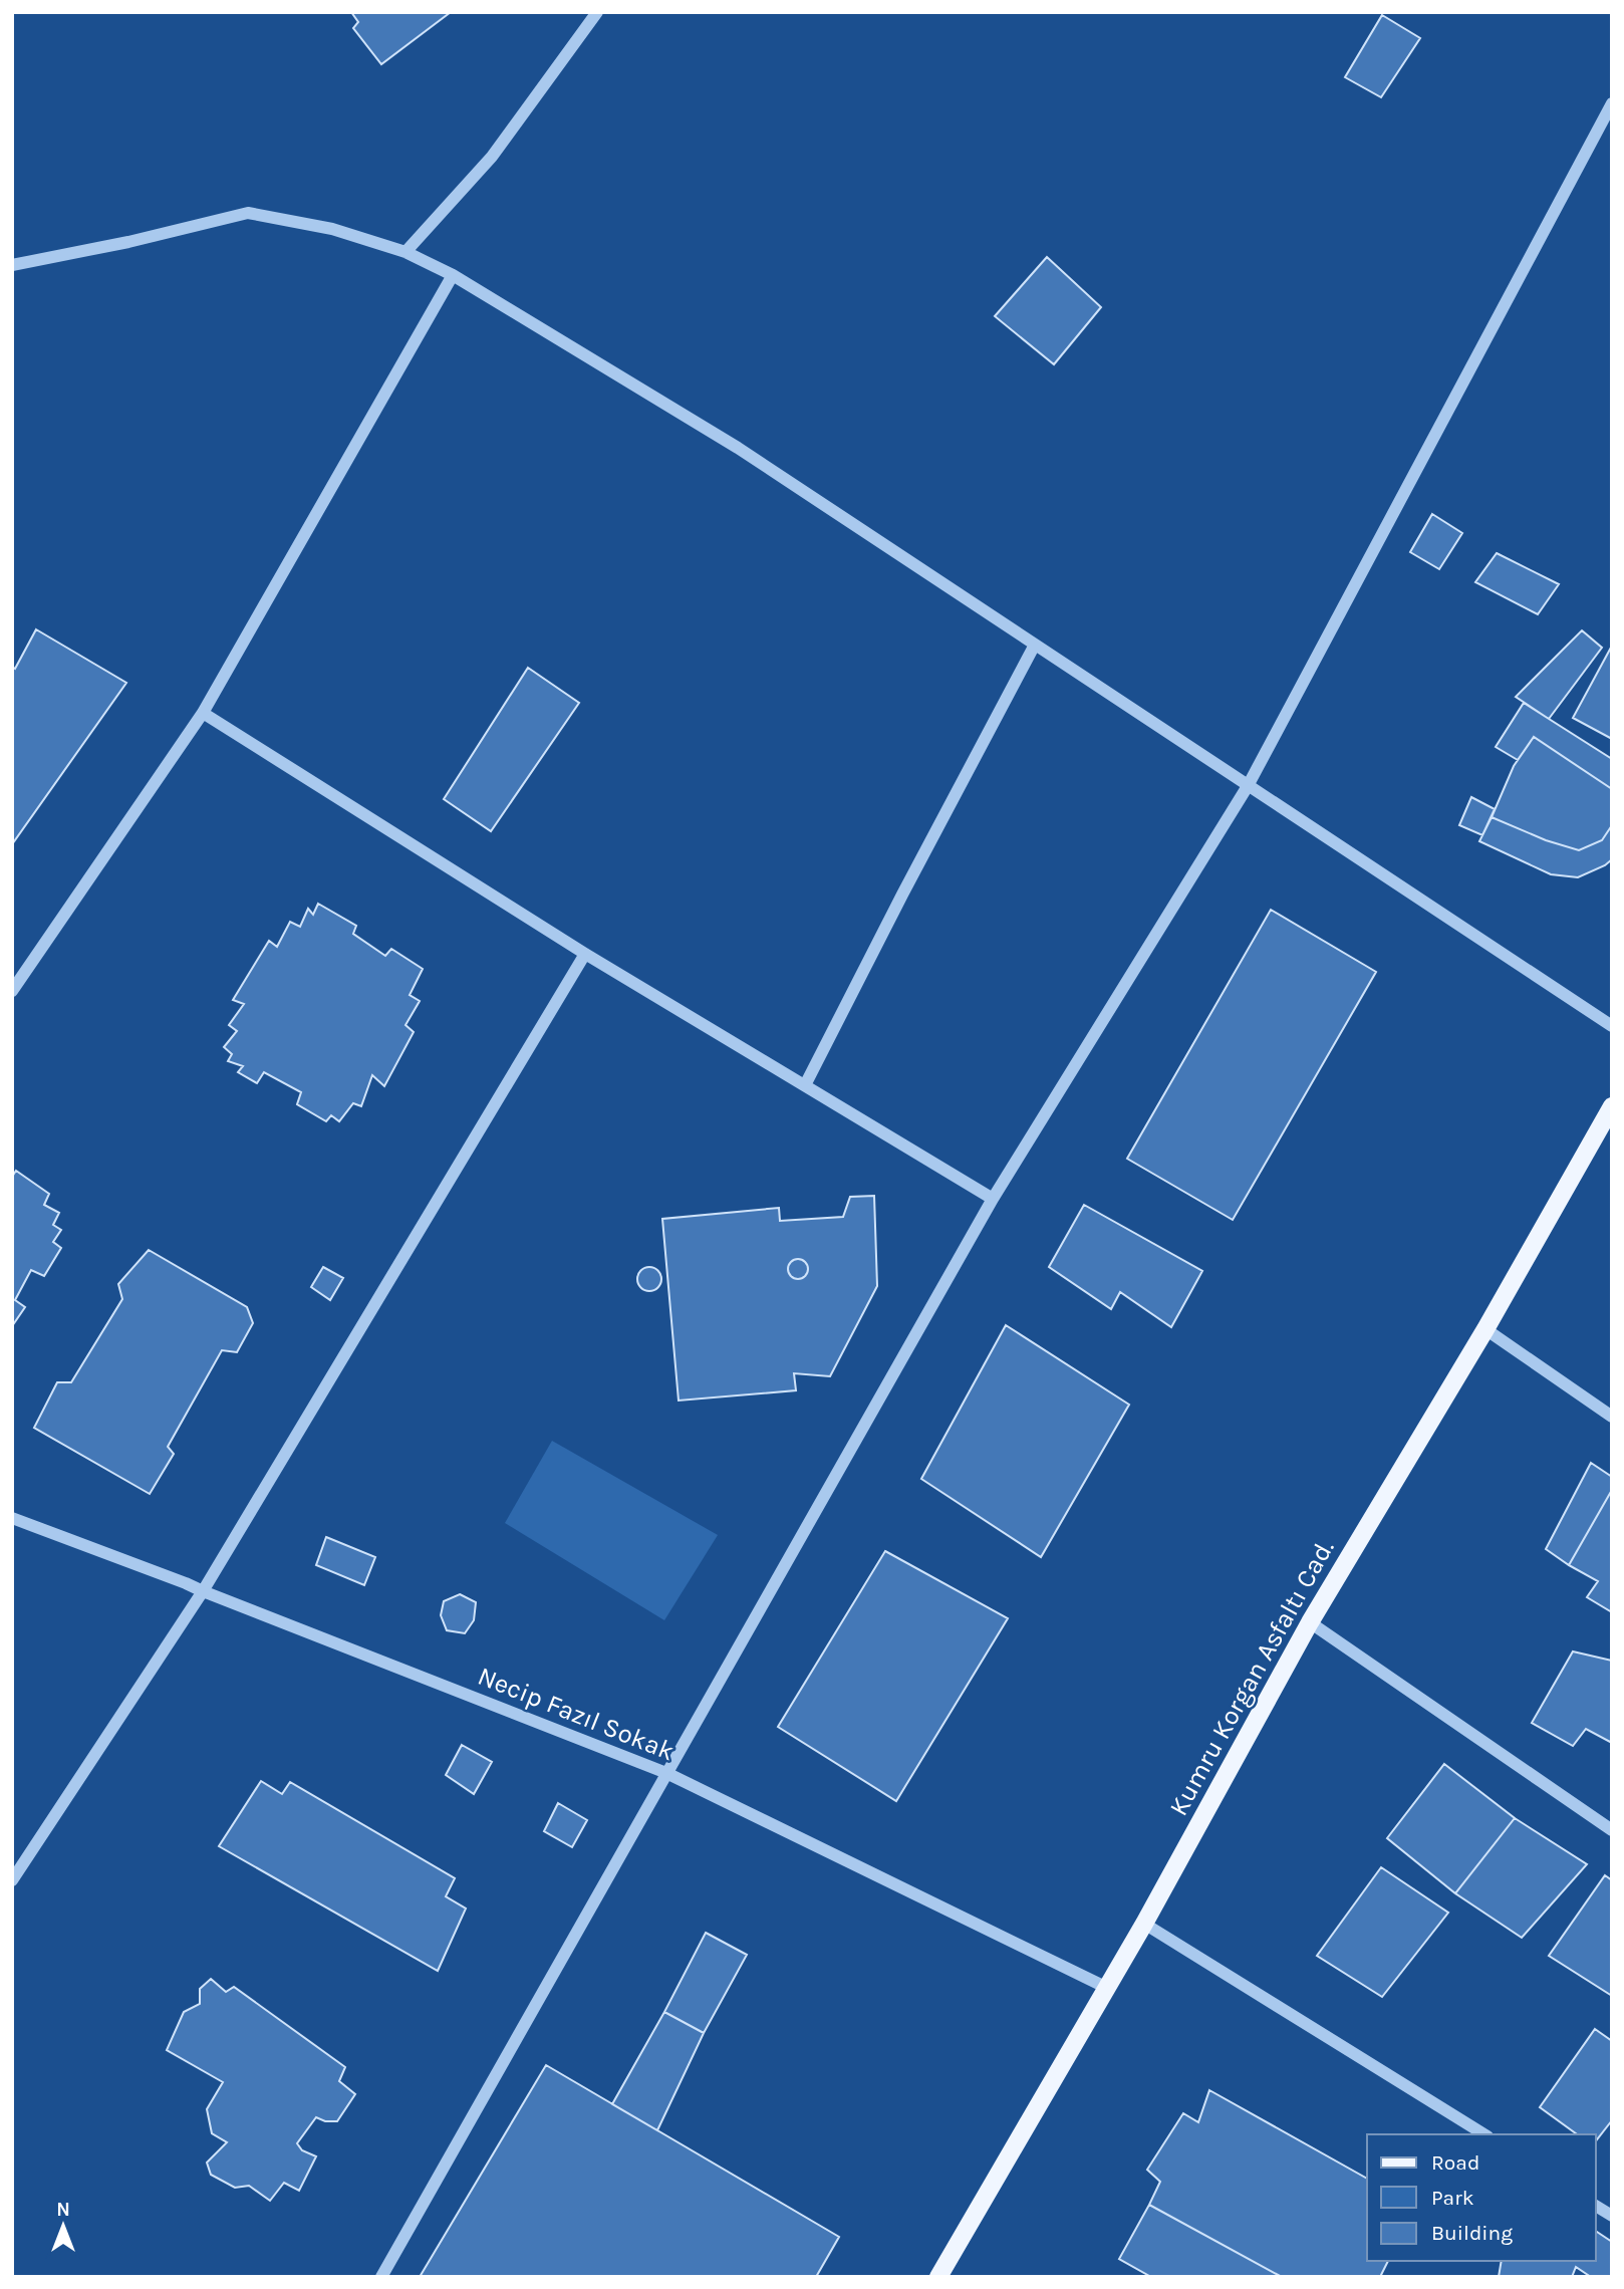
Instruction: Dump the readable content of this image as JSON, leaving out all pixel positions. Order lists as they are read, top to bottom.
{
  "streets": {
    "main road": ["Kumru Korgan Asfaltı Cad."],
    "street": ["Necip Fazıl Sokak"]
  },
  "crossings": [
    ["Kumru Korgan Asfaltı Cad.", "Necip Fazıl Sokak"]
  ],
  "legend": ["Road", "Park", "Building"],
  "north": "top"
}
